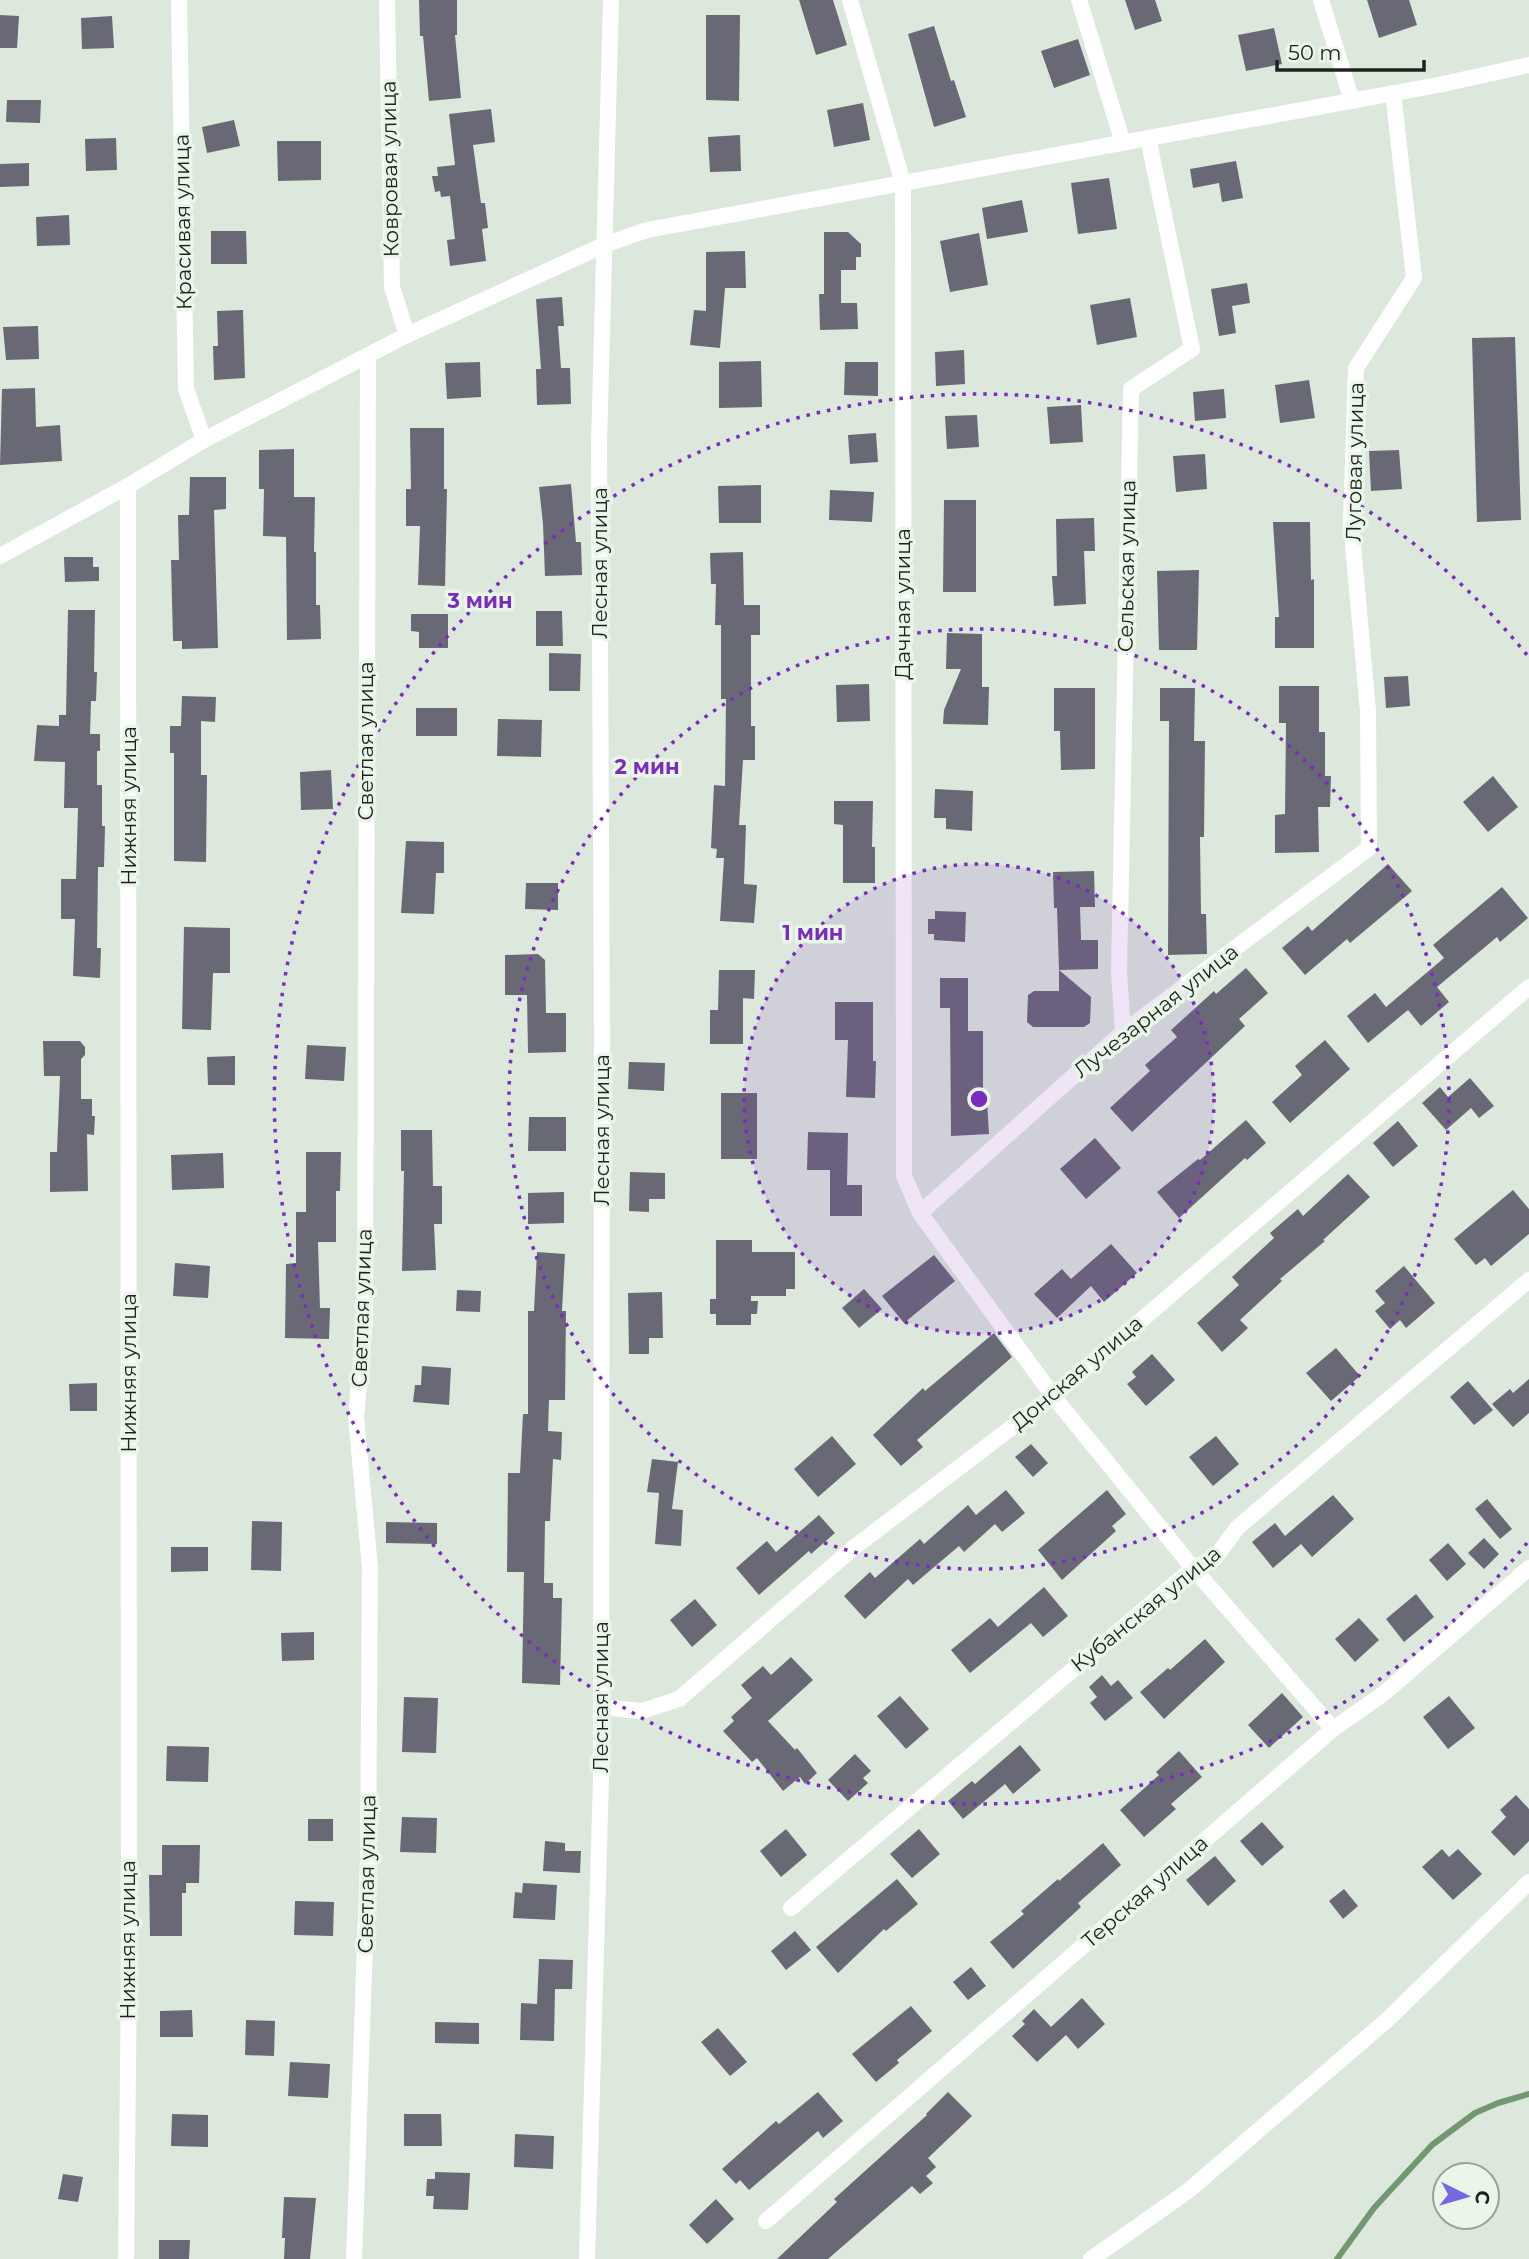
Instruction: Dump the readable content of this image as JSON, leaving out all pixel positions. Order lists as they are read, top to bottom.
{
  "streets": {
    "street": [
      "Ковровая улица",
      "Красивая улица",
      "Луговая улица",
      "Лесная улица",
      "Сельская улица",
      "Дачная улица",
      "Светлая улица",
      "Нижняя улица",
      "Лучезарная улица",
      "Донская улица",
      "Кубанская улица",
      "Терская улица"
    ]
  },
  "crossings": [
    ["Луговая улица", "Лучезарная улица"],
    ["Лесная улица", "Донская улица"],
    ["Сельская улица", "Лучезарная улица"],
    ["Дачная улица", "Лучезарная улица"],
    ["Дачная улица", "Донская улица"],
    ["Дачная улица", "Кубанская улица"],
    ["Дачная улица", "Терская улица"]
  ],
  "scale_bar": "50 m",
  "north": "right",
  "rings": ["3 мин", "2 мин", "1 мин"]
}
